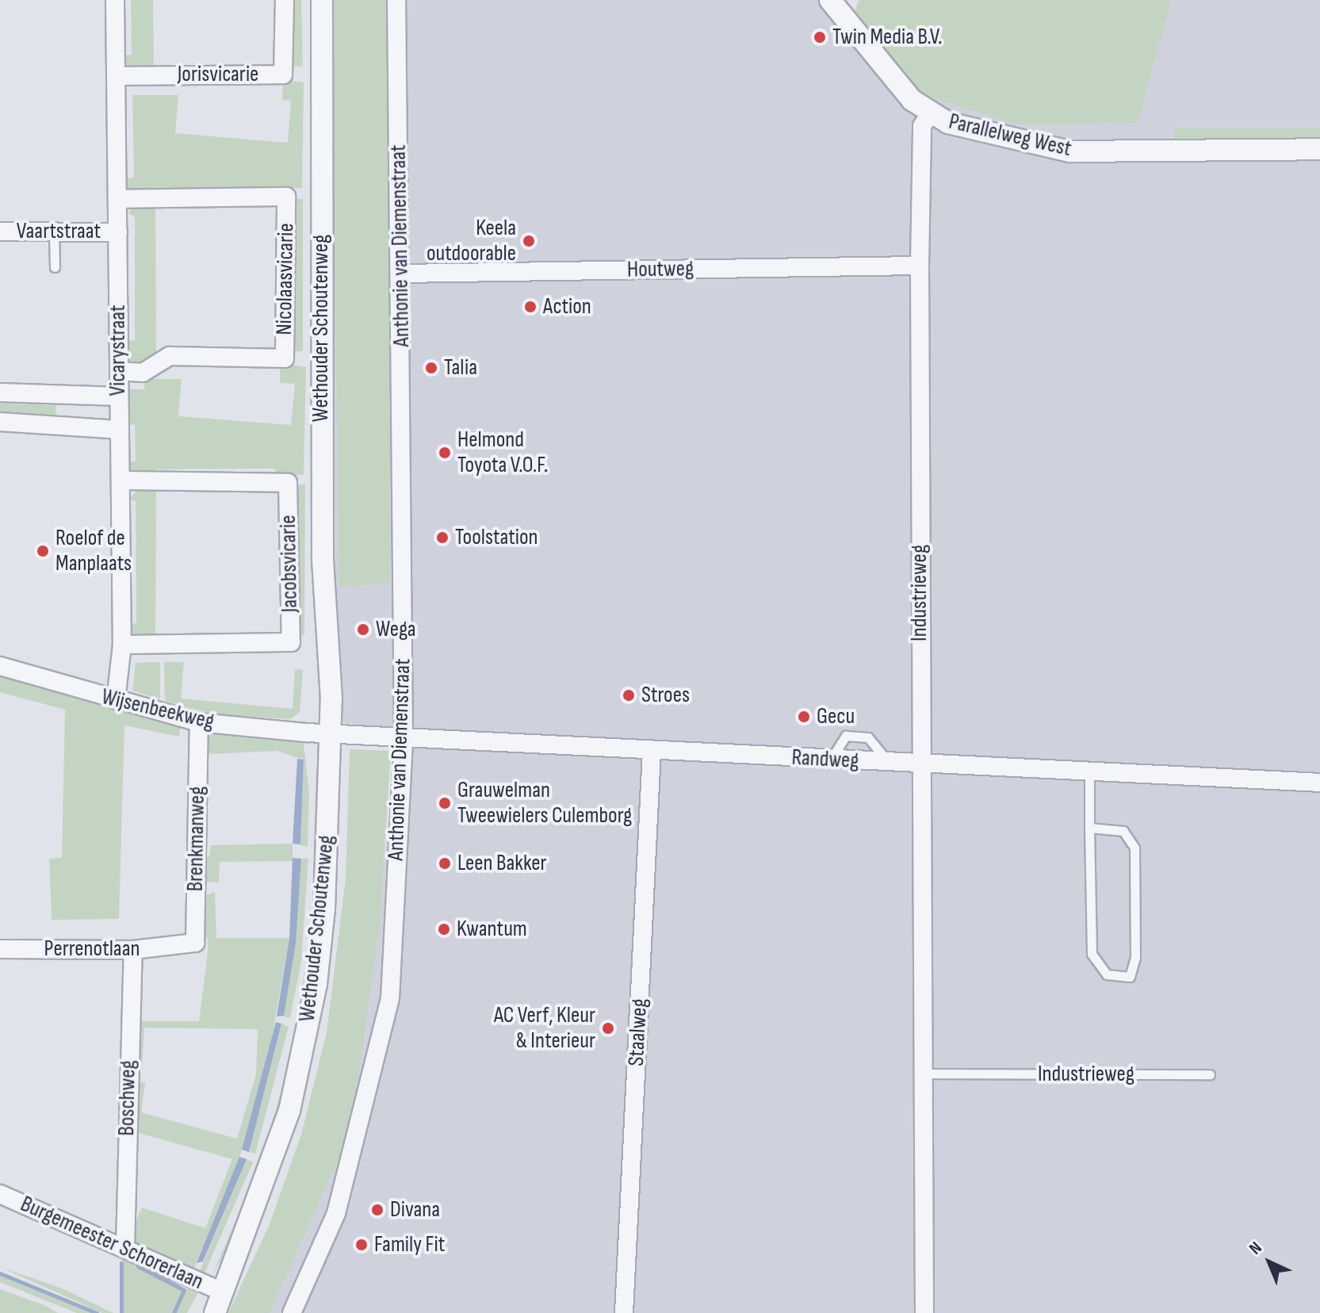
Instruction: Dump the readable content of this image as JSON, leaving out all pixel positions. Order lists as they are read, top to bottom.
{
  "streets": {
    "street": [
      "Jorisvicarie",
      "Parallelweg West",
      "Vaartstraat",
      "Anthonie van Diemenstraat",
      "Houtweg",
      "Nicolaasvicarie",
      "Wethouder Schoutenweg",
      "Vicarystraat",
      "Jacobsvicarie",
      "Industrieweg",
      "Wijsenbeekweg",
      "Randweg",
      "Brenkmanweg",
      "Perrenotlaan",
      "Staalweg",
      "Boschweg",
      "Burgemeester Schorerlaan"
    ]
  },
  "crossings": [
    ["Jorisvicarie", "Vicarystraat"],
    ["Parallelweg West", "Industrieweg"],
    ["Vaartstraat", "Vicarystraat"],
    ["Anthonie van Diemenstraat", "Houtweg"],
    ["Anthonie van Diemenstraat", "Randweg"],
    ["Houtweg", "Industrieweg"],
    ["Nicolaasvicarie", "Vicarystraat"],
    ["Wethouder Schoutenweg", "Wijsenbeekweg"],
    ["Wethouder Schoutenweg", "Randweg"],
    ["Wethouder Schoutenweg", "Burgemeester Schorerlaan"],
    ["Vicarystraat", "Jacobsvicarie"],
    ["Vicarystraat", "Wijsenbeekweg"],
    ["Industrieweg", "Randweg"],
    ["Wijsenbeekweg", "Randweg"],
    ["Wijsenbeekweg", "Brenkmanweg"],
    ["Randweg", "Staalweg"],
    ["Brenkmanweg", "Perrenotlaan"],
    ["Perrenotlaan", "Boschweg"],
    ["Boschweg", "Burgemeester Schorerlaan"]
  ],
  "places": [
    "Twin Media B.V.",
    "Keela outdoorable",
    "Action",
    "Talia",
    "Helmond Toyota V.O.F.",
    "Toolstation",
    "Roelof de Manplaats",
    "Wega",
    "Stroes",
    "Gecu",
    "Grauwelman Tweewielers Culemborg",
    "Leen Bakker",
    "Kwantum",
    "AC Verf, Kleur & Interieur",
    "Divana",
    "Family Fit"
  ],
  "north": "top left"
}
